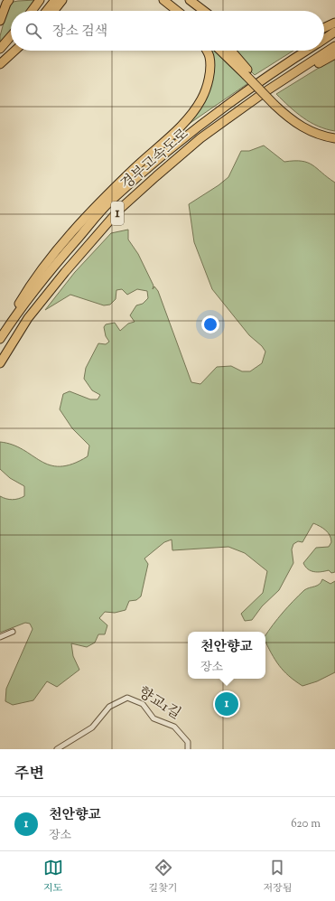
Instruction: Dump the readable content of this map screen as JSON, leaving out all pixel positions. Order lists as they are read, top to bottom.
{
  "streets": {
    "highway": ["경부고속도로", "1"],
    "street": ["향교1길"]
  },
  "page": {
    "search": "장소 검색",
    "popup": ["천안향교", "장소"],
    "pins": "1",
    "heading": "주변",
    "list": [
      {
        "mark": "1",
        "name": "천안향교",
        "note": "장소",
        "value": "620 m"
      }
    ],
    "nav": ["지도", "길찾기", "저장됨"]
  }
}
